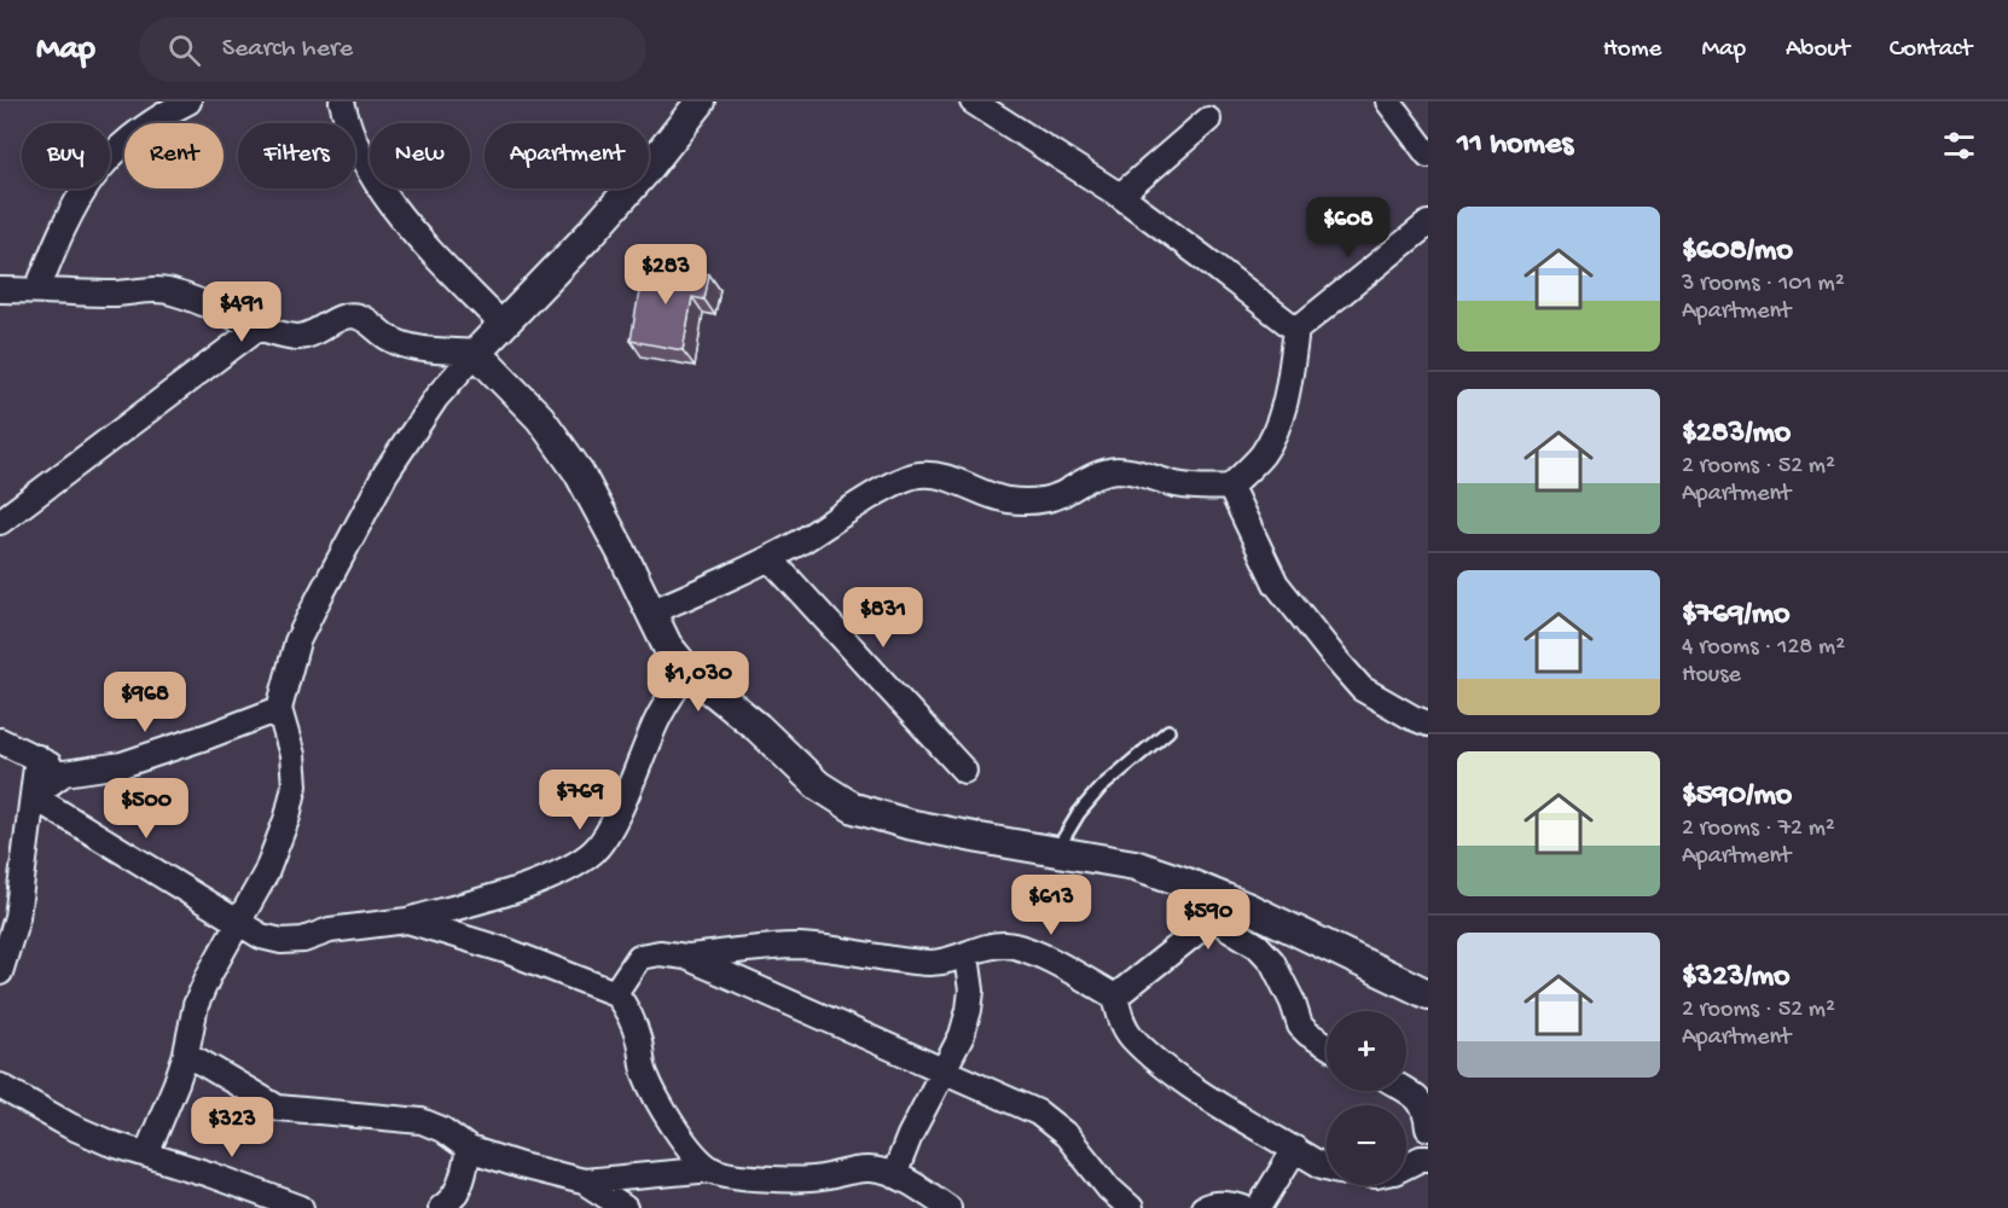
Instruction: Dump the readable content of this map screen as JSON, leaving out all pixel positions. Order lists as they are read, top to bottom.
{
  "page": {
    "header": "Map",
    "search": "Search here",
    "nav": [
      "Home",
      "Map",
      "About",
      "Contact"
    ],
    "heading": "11 homes",
    "chip": [
      "Buy",
      "Rent",
      "Filters",
      "New",
      "Apartment"
    ],
    "list": [
      {
        "name": "$608/mo",
        "note": "3 rooms · 101 m² · Apartment"
      },
      {
        "name": "$283/mo",
        "note": "2 rooms · 52 m² · Apartment"
      },
      {
        "name": "$769/mo",
        "note": "4 rooms · 128 m² · House"
      },
      {
        "name": "$590/mo",
        "note": "2 rooms · 72 m² · Apartment"
      },
      {
        "name": "$323/mo",
        "note": "2 rooms · 52 m² · Apartment"
      }
    ],
    "price": [
      "$608",
      "$283",
      "$491",
      "$831",
      "$1,030",
      "$968",
      "$769",
      "$500",
      "$613",
      "$590",
      "$323"
    ],
    "map_buttons": ["+", "−"]
  }
}
